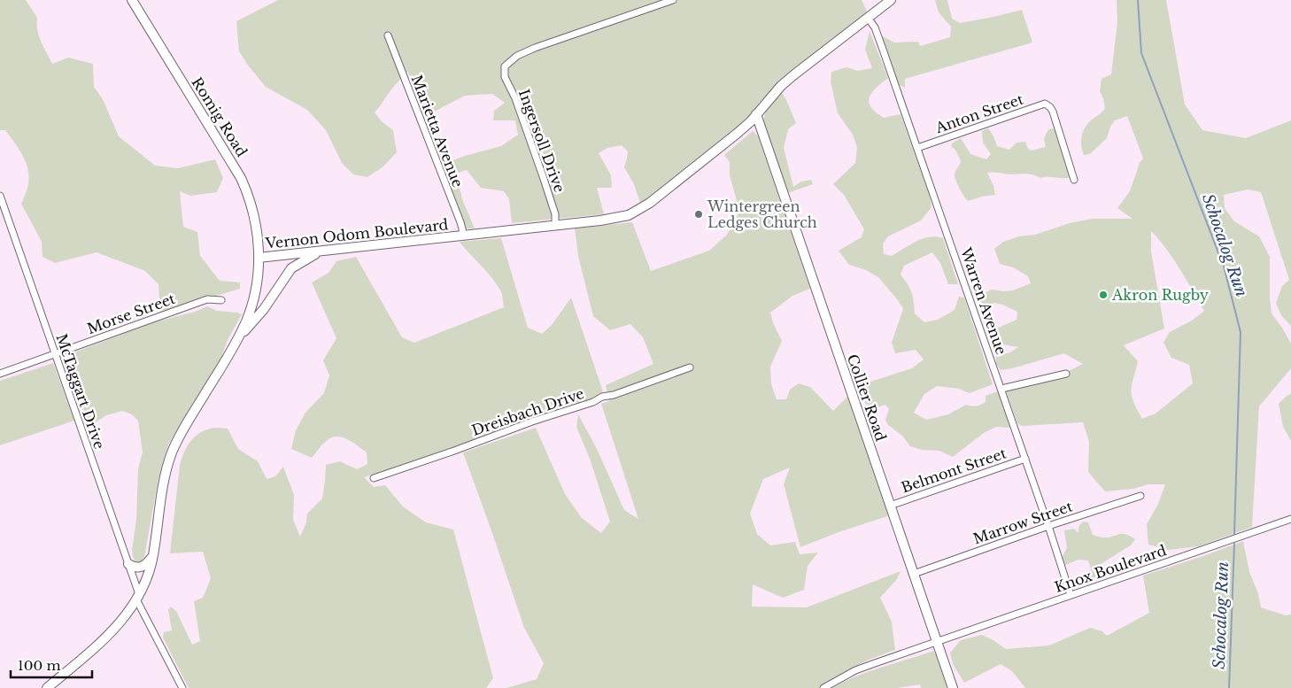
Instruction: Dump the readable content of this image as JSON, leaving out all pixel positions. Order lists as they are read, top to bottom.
{
  "streets": {
    "main road": ["Romig Road", "Vernon Odom Boulevard", "Collier Road"],
    "street": [
      "Anton Street",
      "Marietta Avenue",
      "Ingersoll Drive",
      "Warren Avenue",
      "Morse Street",
      "McTaggart Drive",
      "Dreisbach Drive",
      "Belmont Street",
      "Marrow Street",
      "Knox Boulevard"
    ]
  },
  "crossings": [
    ["Anton Street", "Warren Avenue"],
    ["Romig Road", "Vernon Odom Boulevard"],
    ["Marietta Avenue", "Vernon Odom Boulevard"],
    ["Ingersoll Drive", "Vernon Odom Boulevard"],
    ["Vernon Odom Boulevard", "Warren Avenue"],
    ["Vernon Odom Boulevard", "McTaggart Drive"],
    ["Vernon Odom Boulevard", "Collier Road"],
    ["Warren Avenue", "Belmont Street"],
    ["Warren Avenue", "Marrow Street"],
    ["Warren Avenue", "Knox Boulevard"],
    ["Morse Street", "McTaggart Drive"],
    ["Collier Road", "Belmont Street"],
    ["Collier Road", "Marrow Street"],
    ["Collier Road", "Knox Boulevard"]
  ],
  "water": ["Schocalog Run"],
  "places": ["Wintergreen Ledges Church", "Akron Rugby"],
  "scale_bar": "100 m"
}
